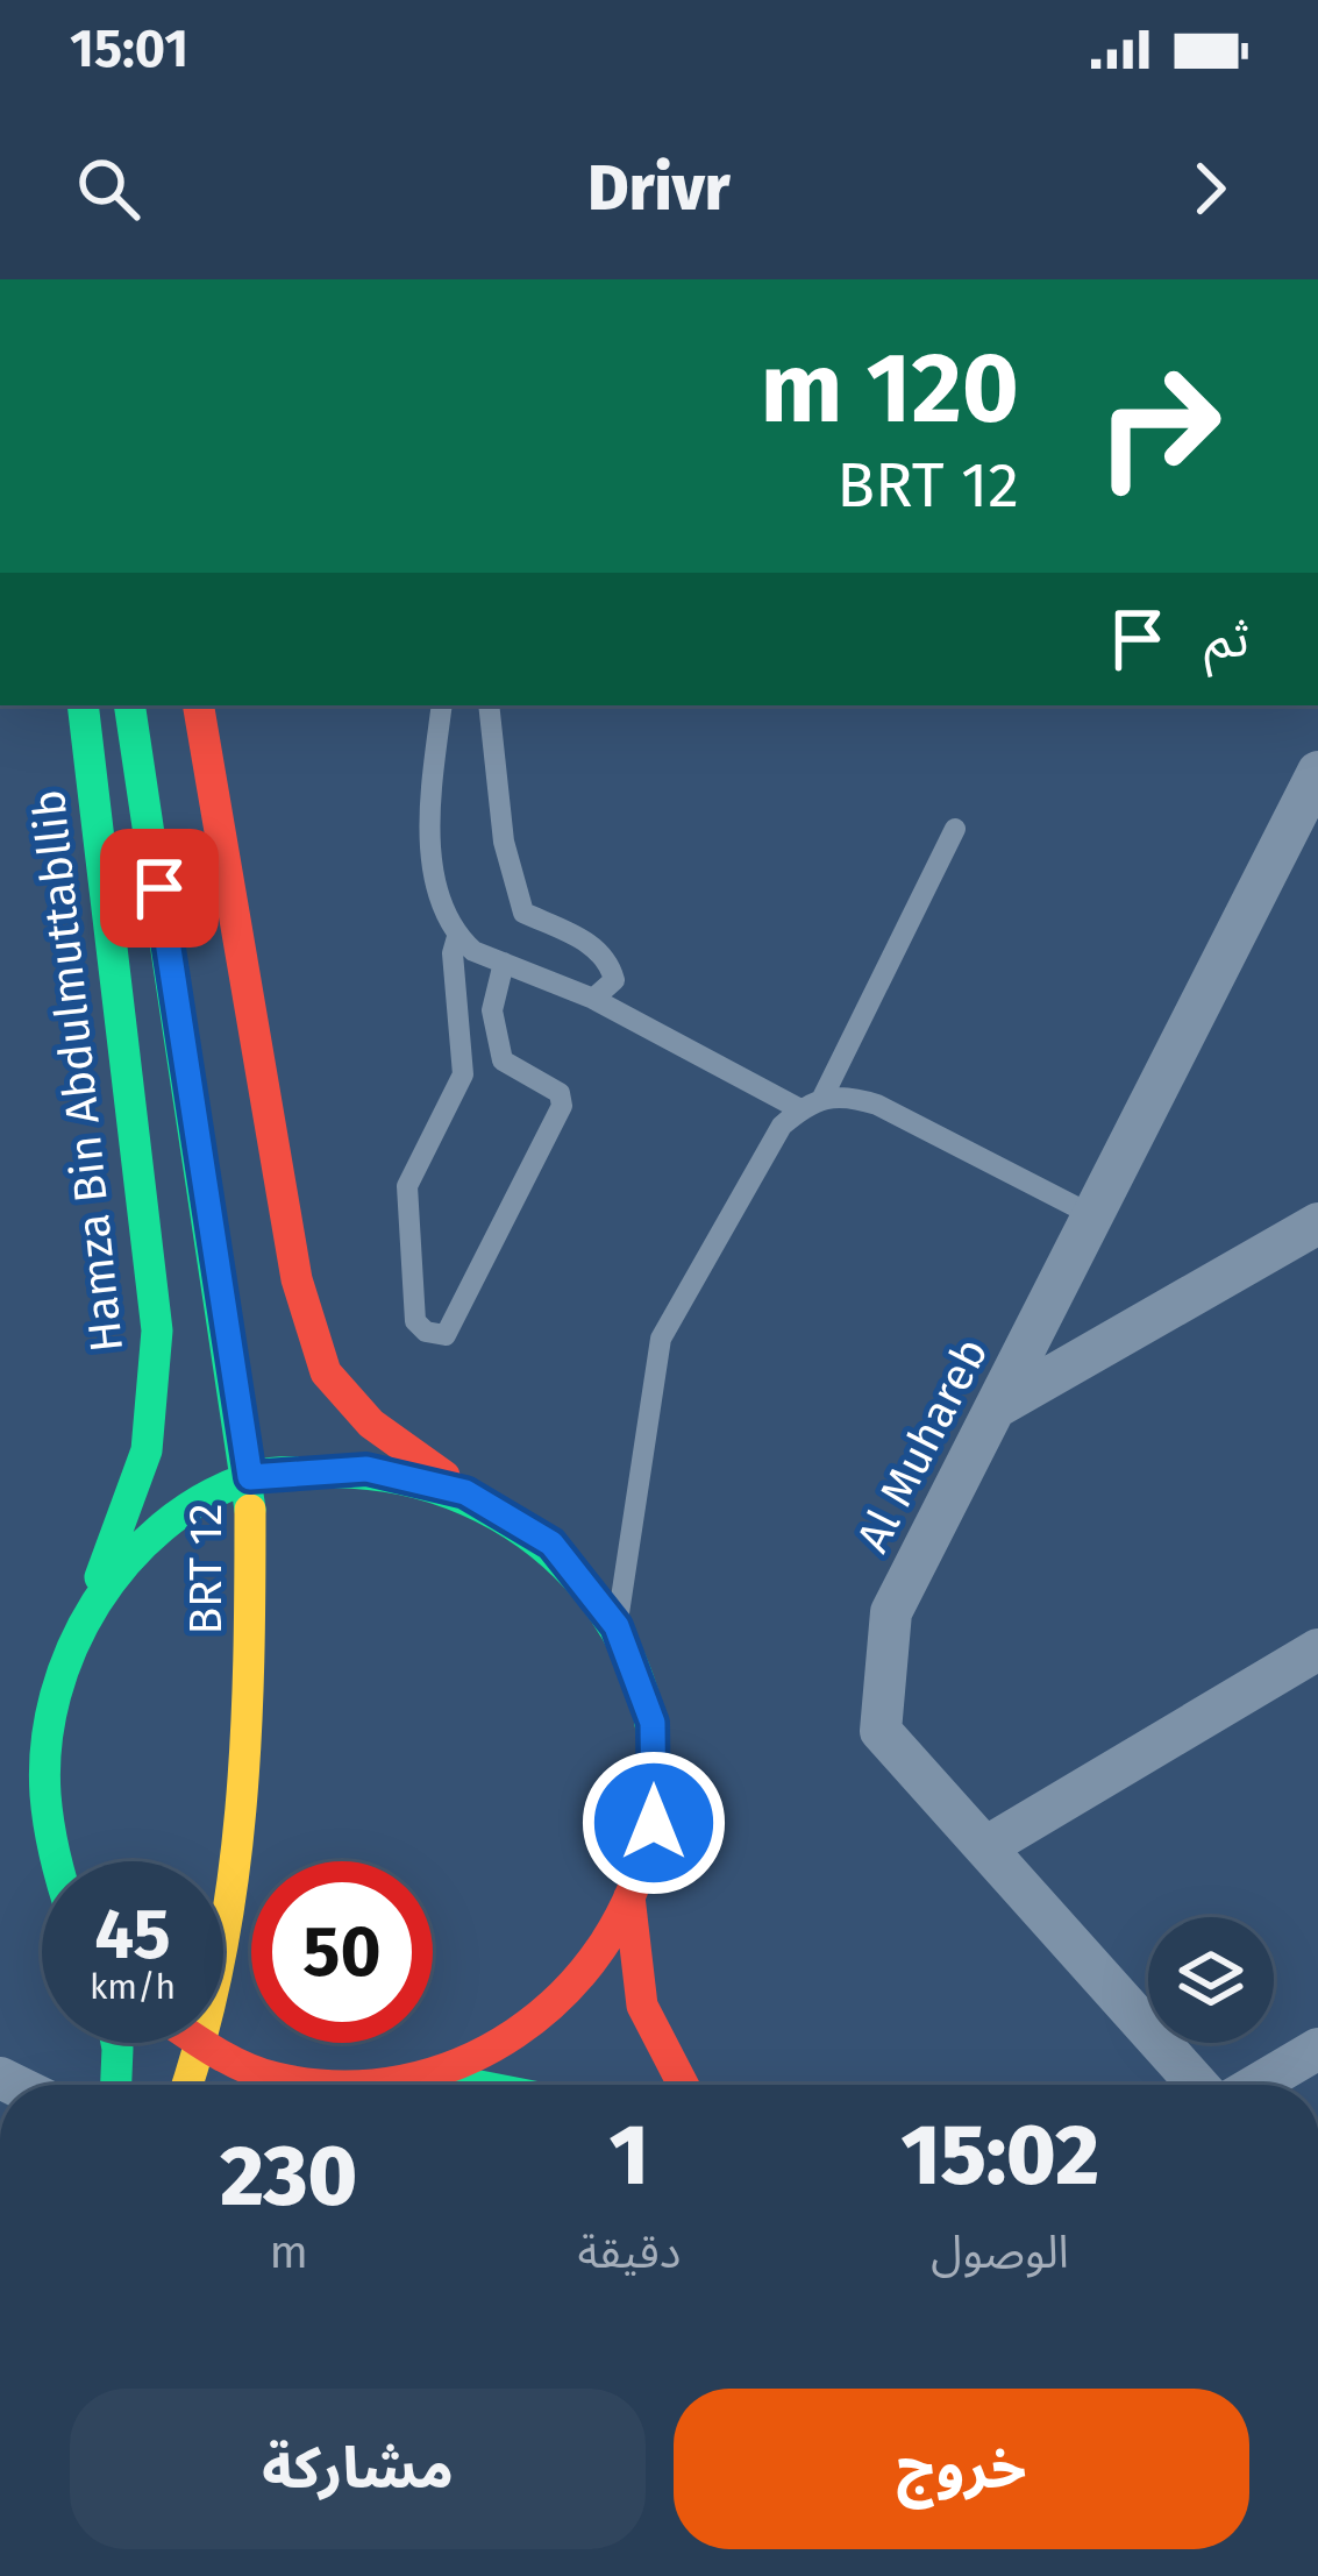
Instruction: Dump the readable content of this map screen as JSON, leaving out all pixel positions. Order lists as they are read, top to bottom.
{
  "streets": {
    "main road": ["Hamza Bin Abdulmuttabllib", "BRT 12"],
    "street": ["Al Muhareb"]
  },
  "page": {
    "status": "15:01",
    "header": "Drivr",
    "turn": ["120 m", "BRT 12"],
    "then": "ثم",
    "speed": "45 km/h",
    "limit": "50",
    "eta": [
      "15:02",
      "الوصول",
      "1",
      "دقيقة",
      "230",
      "m"
    ],
    "buttons": ["خروج", "مشاركة"]
  }
}
